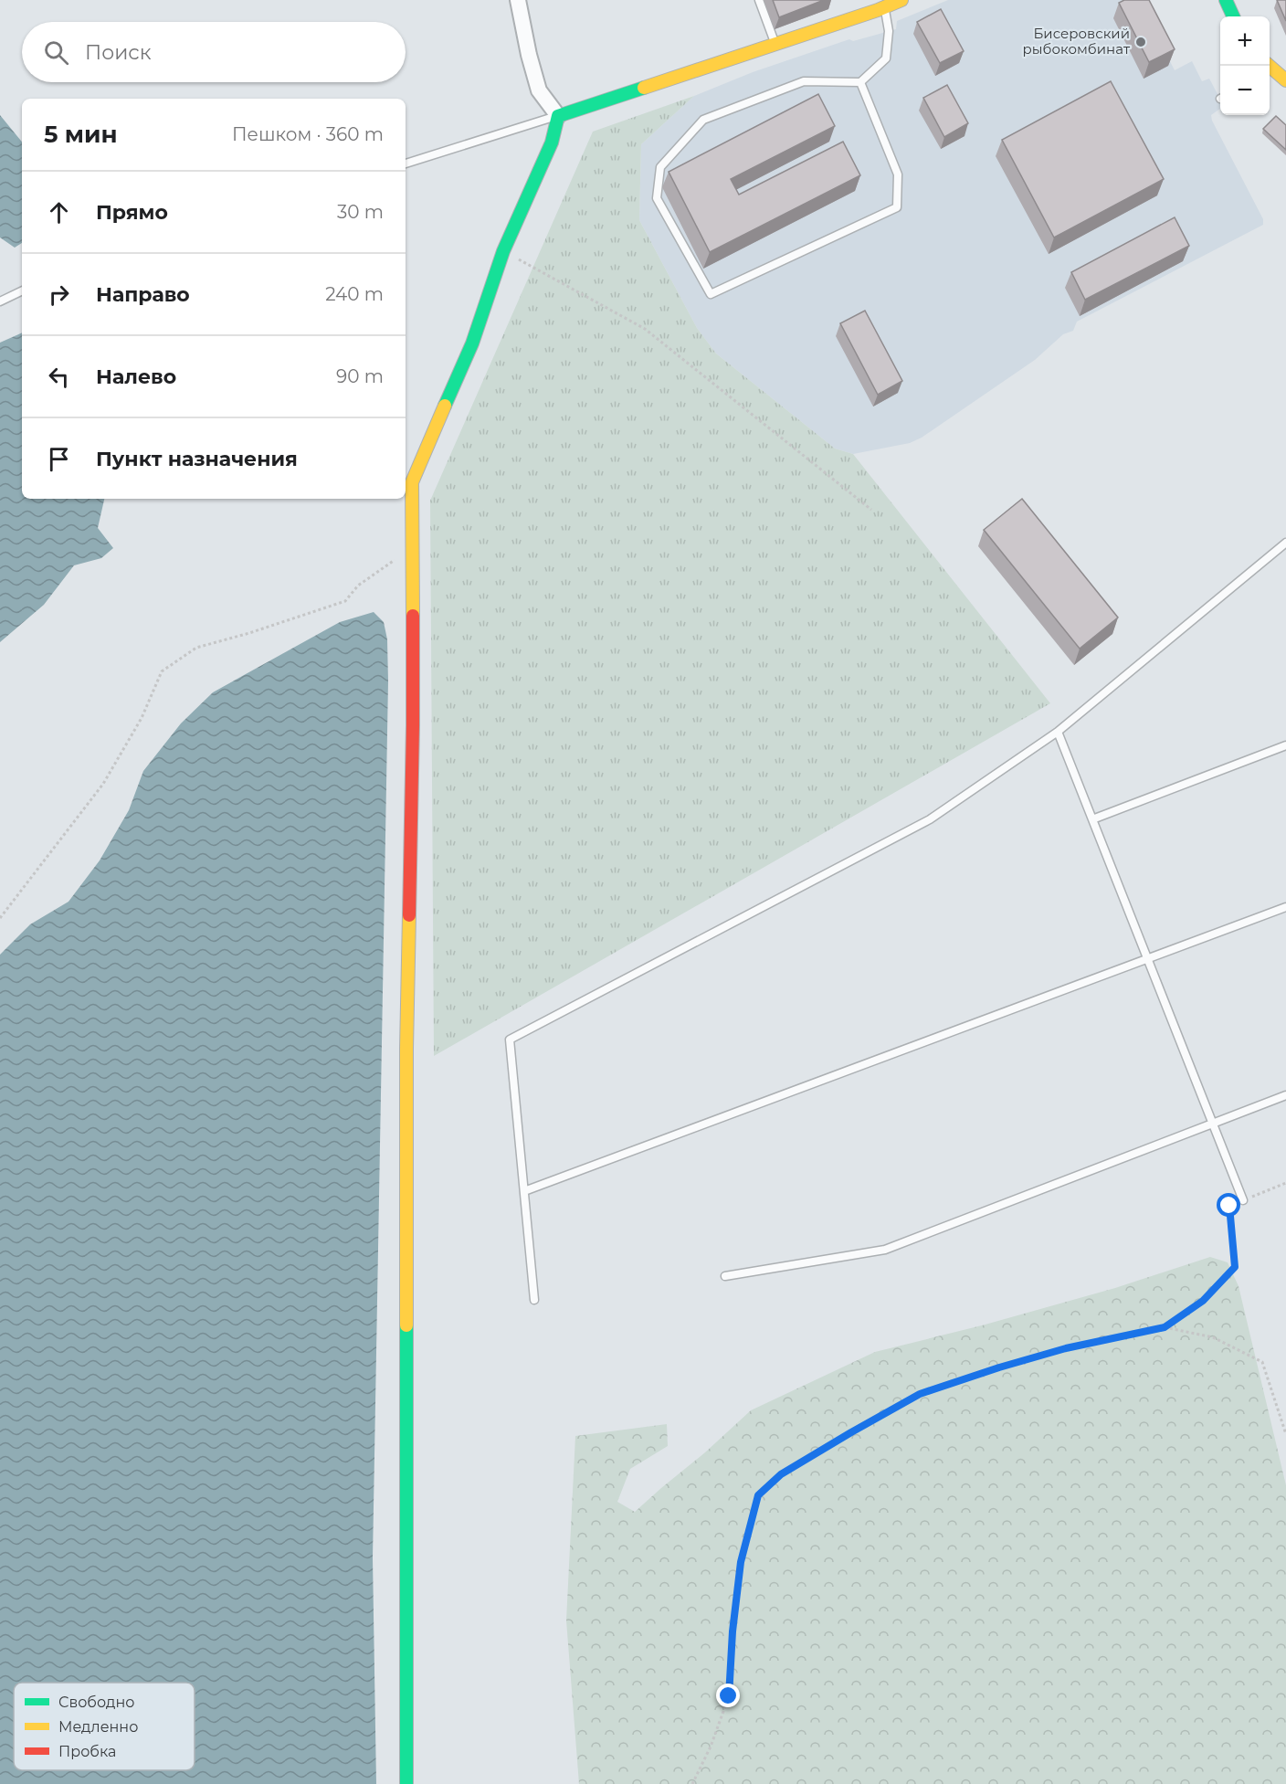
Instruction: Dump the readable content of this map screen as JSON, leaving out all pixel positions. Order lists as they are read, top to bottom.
{
  "places": ["Бисеровский рыбокомбинат"],
  "legend": ["Свободно", "Медленно", "Пробка"],
  "page": {
    "map_buttons": ["+", "−"],
    "search": "Поиск",
    "heading": ["5 мин", "Пешком · 360 m"],
    "list": [
      ["Прямо", "30 m"],
      ["Направо", "240 m"],
      ["Налево", "90 m"],
      "Пункт назначения"
    ]
  }
}
